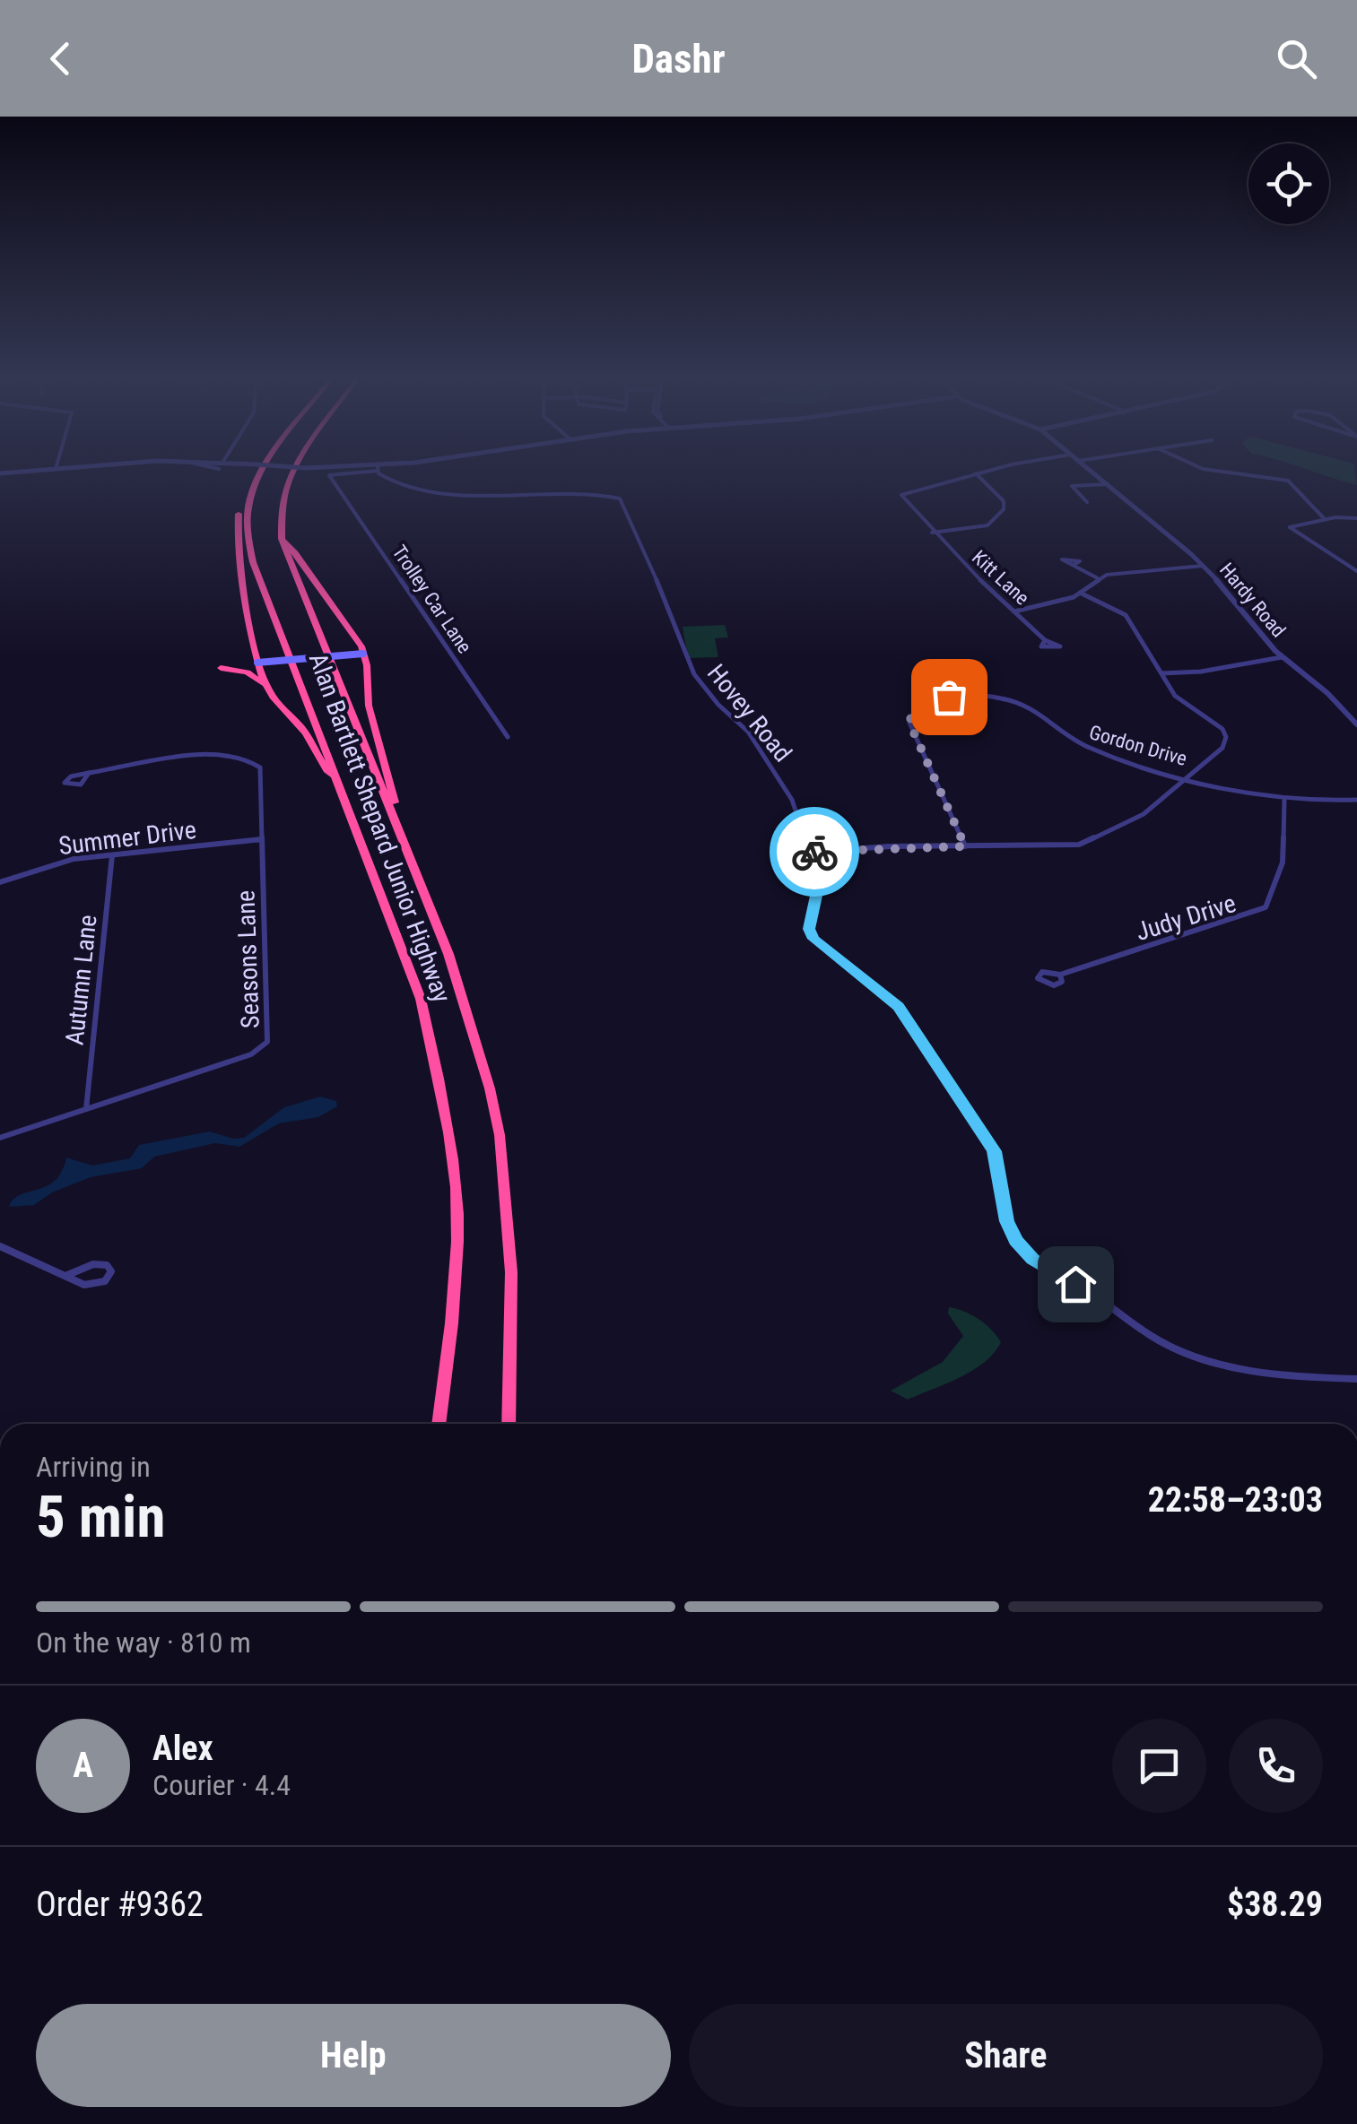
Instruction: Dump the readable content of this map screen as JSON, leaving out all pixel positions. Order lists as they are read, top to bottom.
{
  "streets": {
    "highway": ["Alan Bartlett Shepard Junior Highway"],
    "street": [
      "Kitt Lane",
      "Trolley Car Lane",
      "Hardy Road",
      "Hovey Road",
      "Gordon Drive",
      "Summer Drive",
      "Judy Drive",
      "Seasons Lane",
      "Autumn Lane"
    ]
  },
  "crossings": [
    ["Gordon Drive", "Judy Drive"],
    ["Summer Drive", "Seasons Lane"],
    ["Summer Drive", "Autumn Lane"],
    ["Seasons Lane", "Autumn Lane"]
  ],
  "page": {
    "header": "Dashr",
    "heading": ["5 min", "Arriving in", "22:58–23:03"],
    "panel": [
      "Alex",
      "Courier · 4.4",
      "Order #9362",
      "$38.29"
    ],
    "bar": "On the way · 810 m",
    "round": "A",
    "buttons": ["Help", "Share"]
  }
}
